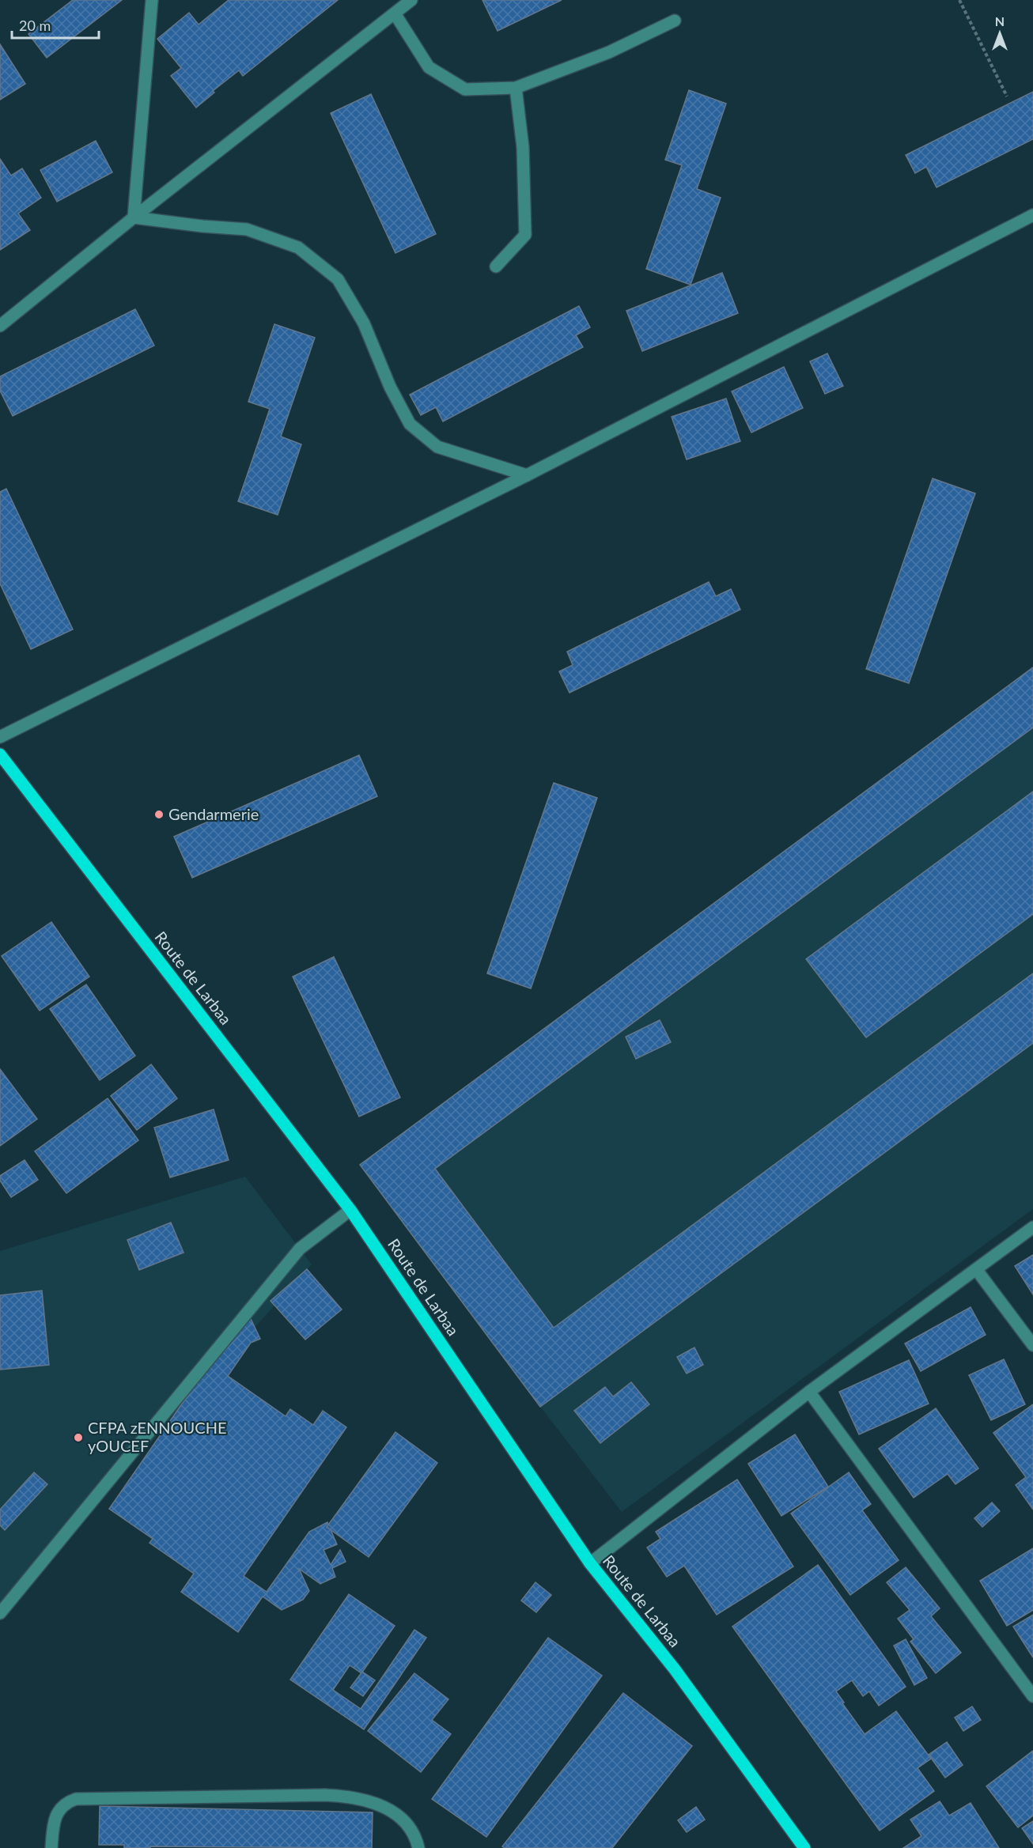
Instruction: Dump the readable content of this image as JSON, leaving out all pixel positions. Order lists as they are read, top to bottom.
{
  "streets": {
    "main road": ["Route de Larbaa"]
  },
  "places": ["Gendarmerie", "CFPA zENNOUCHE yOUCEF"],
  "scale_bar": "20 m",
  "north": "top"
}
